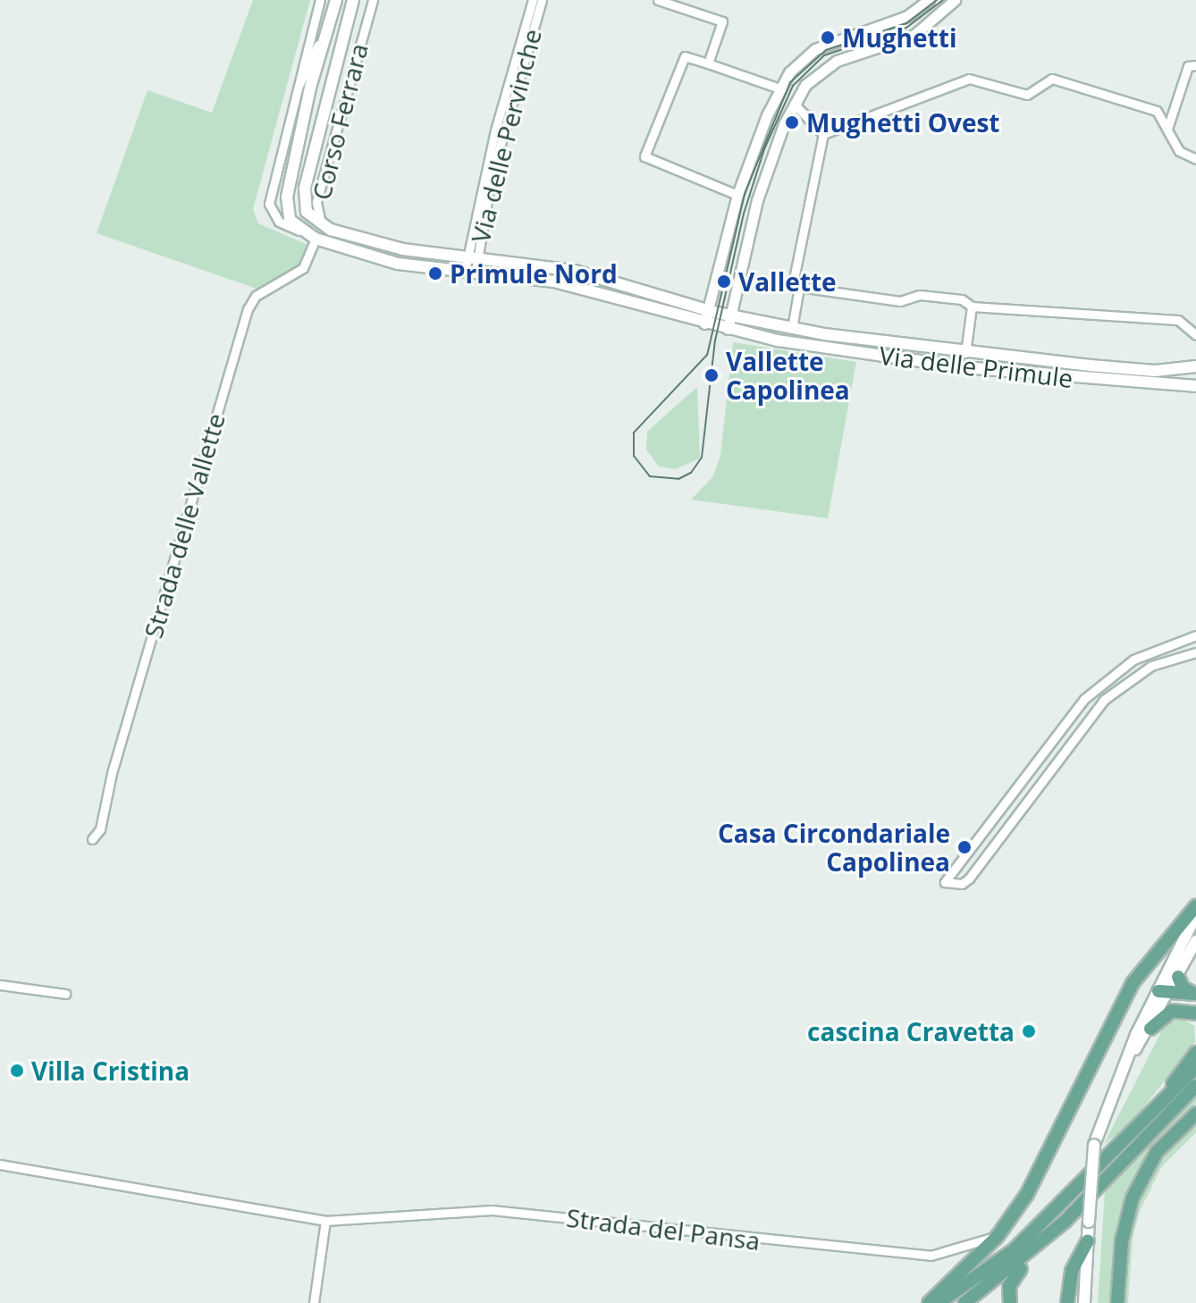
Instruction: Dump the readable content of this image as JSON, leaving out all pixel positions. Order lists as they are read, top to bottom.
{
  "streets": {
    "main road": ["Corso Ferrara", "Via delle Primule"],
    "street": ["Via delle Pervinche", "Strada delle Vallette", "Strada del Pansa"]
  },
  "crossings": [
    ["Corso Ferrara", "Via delle Primule"],
    ["Via delle Pervinche", "Via delle Primule"],
    ["Via delle Primule", "Strada delle Vallette"]
  ],
  "places": [
    "Mughetti",
    "Mughetti Ovest",
    "Primule Nord",
    "Vallette",
    "Vallette Capolinea",
    "Casa Circondariale Capolinea",
    "cascina Cravetta",
    "Villa Cristina"
  ]
}
